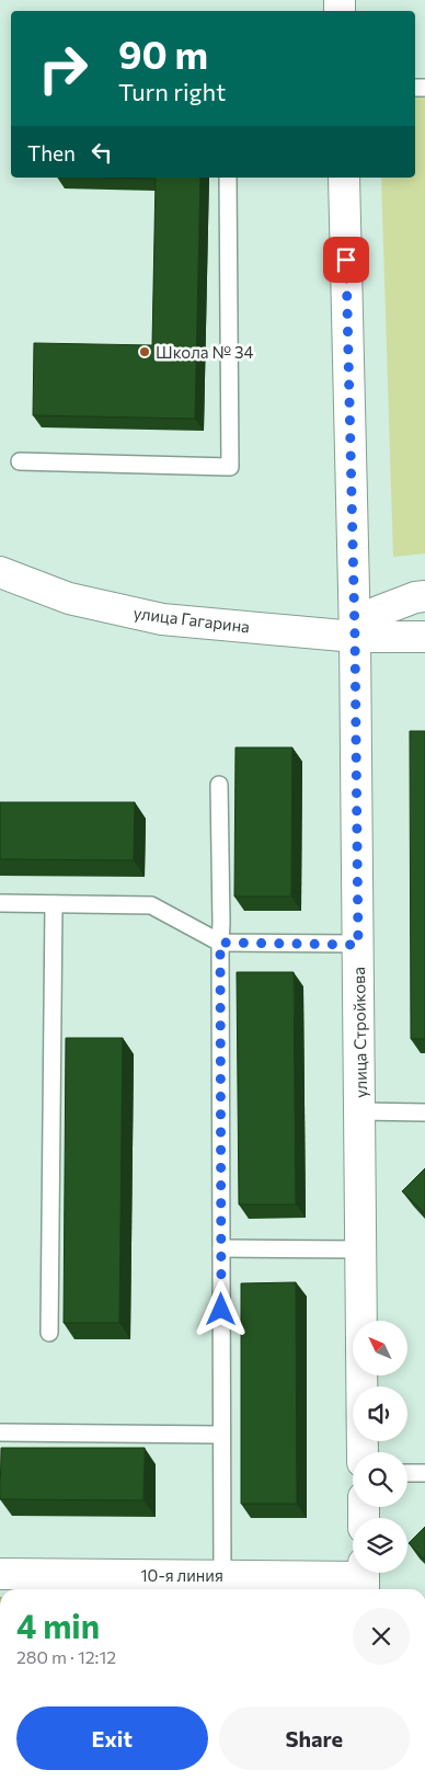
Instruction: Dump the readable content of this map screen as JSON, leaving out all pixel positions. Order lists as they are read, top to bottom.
{
  "streets": {
    "street": ["улица Гагарина", "улица Стройкова", "10-я линия"]
  },
  "crossings": [
    ["улица Гагарина", "улица Стройкова"]
  ],
  "places": ["Школа № 34"],
  "north": "top left",
  "page": {
    "turn": ["90 m", "Turn right"],
    "then": "Then",
    "heading": ["4 min", "280 m · 12:12"],
    "buttons": ["Exit", "Share"]
  }
}
